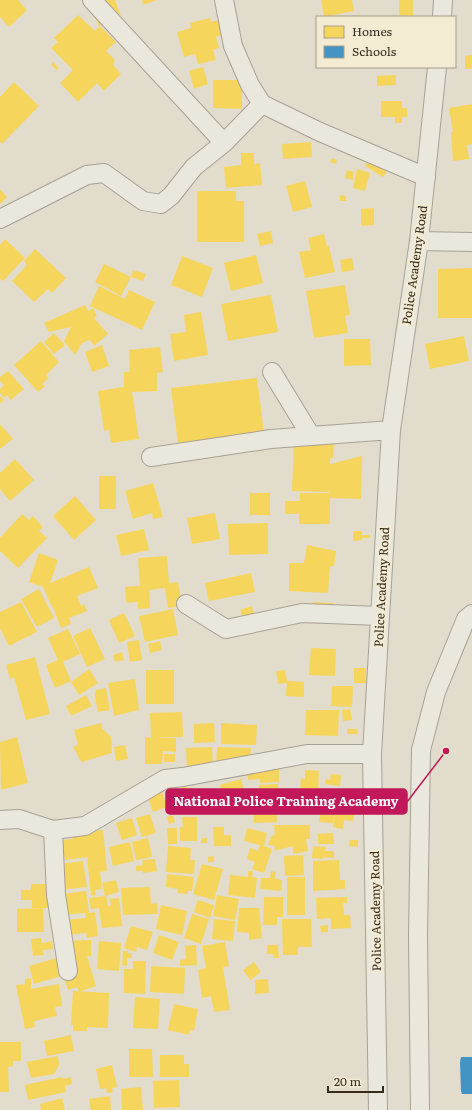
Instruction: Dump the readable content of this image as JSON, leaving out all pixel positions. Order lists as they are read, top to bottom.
{
  "streets": {
    "street": ["Police Academy Road"]
  },
  "places": ["National Police Training Academy"],
  "legend": ["Homes", "Schools"],
  "scale_bar": "20 m"
}
